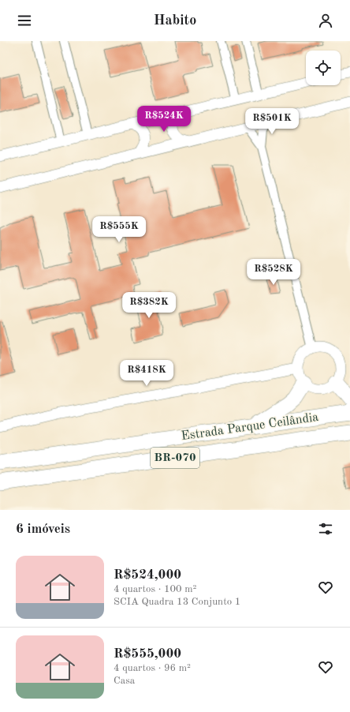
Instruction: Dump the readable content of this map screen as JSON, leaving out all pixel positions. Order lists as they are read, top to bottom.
{
  "streets": {
    "highway": ["Estrada Parque Ceilândia", "BR-070"]
  },
  "page": {
    "header": "Habito",
    "price": [
      "R$524K",
      "R$501K",
      "R$555K",
      "R$528K",
      "R$382K",
      "R$418K"
    ],
    "heading": "6 imóveis",
    "list": [
      {
        "name": "R$524,000",
        "note": "4 quartos · 100 m² · SCIA Quadra 13 Conjunto 1"
      },
      {
        "name": "R$555,000",
        "note": "4 quartos · 96 m² · Casa"
      }
    ]
  }
}
